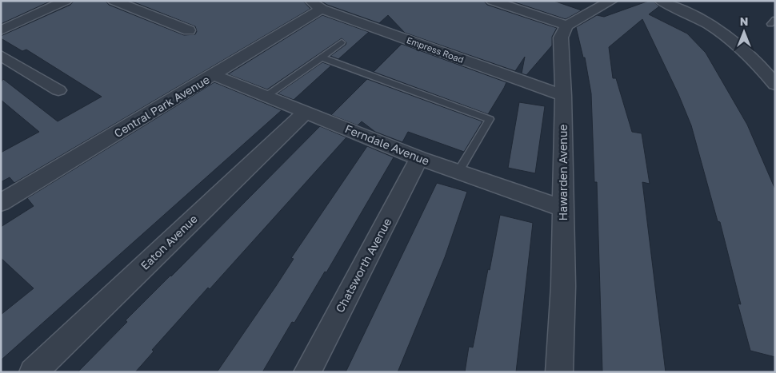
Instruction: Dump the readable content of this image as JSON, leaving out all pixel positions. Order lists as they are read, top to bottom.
{
  "streets": {
    "street": [
      "Empress Road",
      "Central Park Avenue",
      "Ferndale Avenue",
      "Hawarden Avenue",
      "Eaton Avenue",
      "Chatsworth Avenue"
    ]
  },
  "crossings": [
    ["Empress Road", "Central Park Avenue"],
    ["Empress Road", "Hawarden Avenue"],
    ["Central Park Avenue", "Ferndale Avenue"],
    ["Ferndale Avenue", "Hawarden Avenue"],
    ["Ferndale Avenue", "Eaton Avenue"],
    ["Ferndale Avenue", "Chatsworth Avenue"]
  ],
  "north": "top"
}
